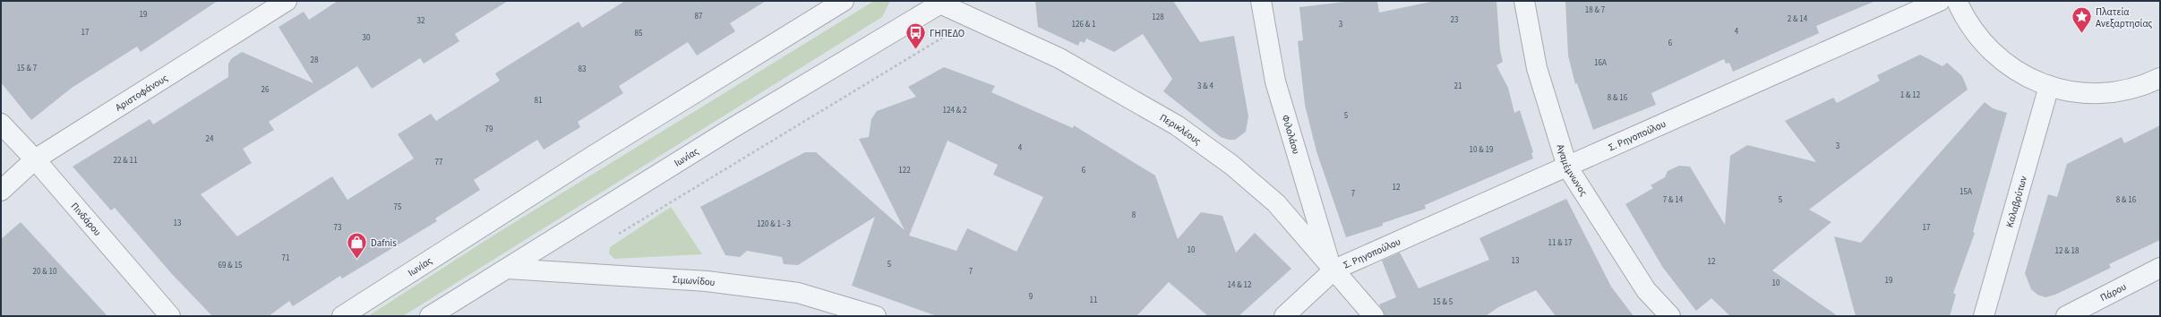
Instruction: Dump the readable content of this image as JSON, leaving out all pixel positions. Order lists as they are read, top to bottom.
{
  "streets": {
    "street": [
      "Αριστοφάνους",
      "Περικλέους",
      "Φιλολάου",
      "Σ. Ρηγοπούλου",
      "Ιωνίας",
      "Αγαμέμνωνος",
      "Καλαβρύτων",
      "Πινδάρου",
      "Σιμωνίδου",
      "Πάρου"
    ]
  },
  "crossings": [
    ["Αριστοφάνους", "Πινδάρου"],
    ["Περικλέους", "Φιλολάου"],
    ["Περικλέους", "Σ. Ρηγοπούλου"],
    ["Περικλέους", "Ιωνίας"],
    ["Φιλολάου", "Σ. Ρηγοπούλου"],
    ["Σ. Ρηγοπούλου", "Αγαμέμνωνος"],
    ["Ιωνίας", "Σιμωνίδου"]
  ],
  "places": {
    "place": ["Πλατεία Ανεξαρτησίας"],
    "bus stop": ["ΓΗΠΕΔΟ"],
    "shop": ["Dafnis"]
  },
  "house_numbers": [
    "18 & 7",
    "19",
    "87",
    "128",
    "2 & 14",
    "23",
    "32",
    "126 & 1",
    "3",
    "4",
    "17",
    "85",
    "30",
    "6",
    "28",
    "16A",
    "15 & 7",
    "83",
    "3 & 4",
    "21",
    "26",
    "1 & 12",
    "8 & 16",
    "81",
    "124 & 2",
    "5",
    "79",
    "24",
    "3",
    "4",
    "10 & 19",
    "22 & 11",
    "77",
    "122",
    "6",
    "12",
    "15A",
    "7",
    "7 & 14",
    "5",
    "8 & 16",
    "75",
    "8",
    "13",
    "120 & 1 - 3",
    "73",
    "17",
    "11 & 17",
    "10",
    "12 & 18",
    "71",
    "13",
    "12",
    "5",
    "69 & 15",
    "20 & 10",
    "7",
    "19",
    "10",
    "14 & 12",
    "9",
    "11",
    "15 & 5"
  ]
}
